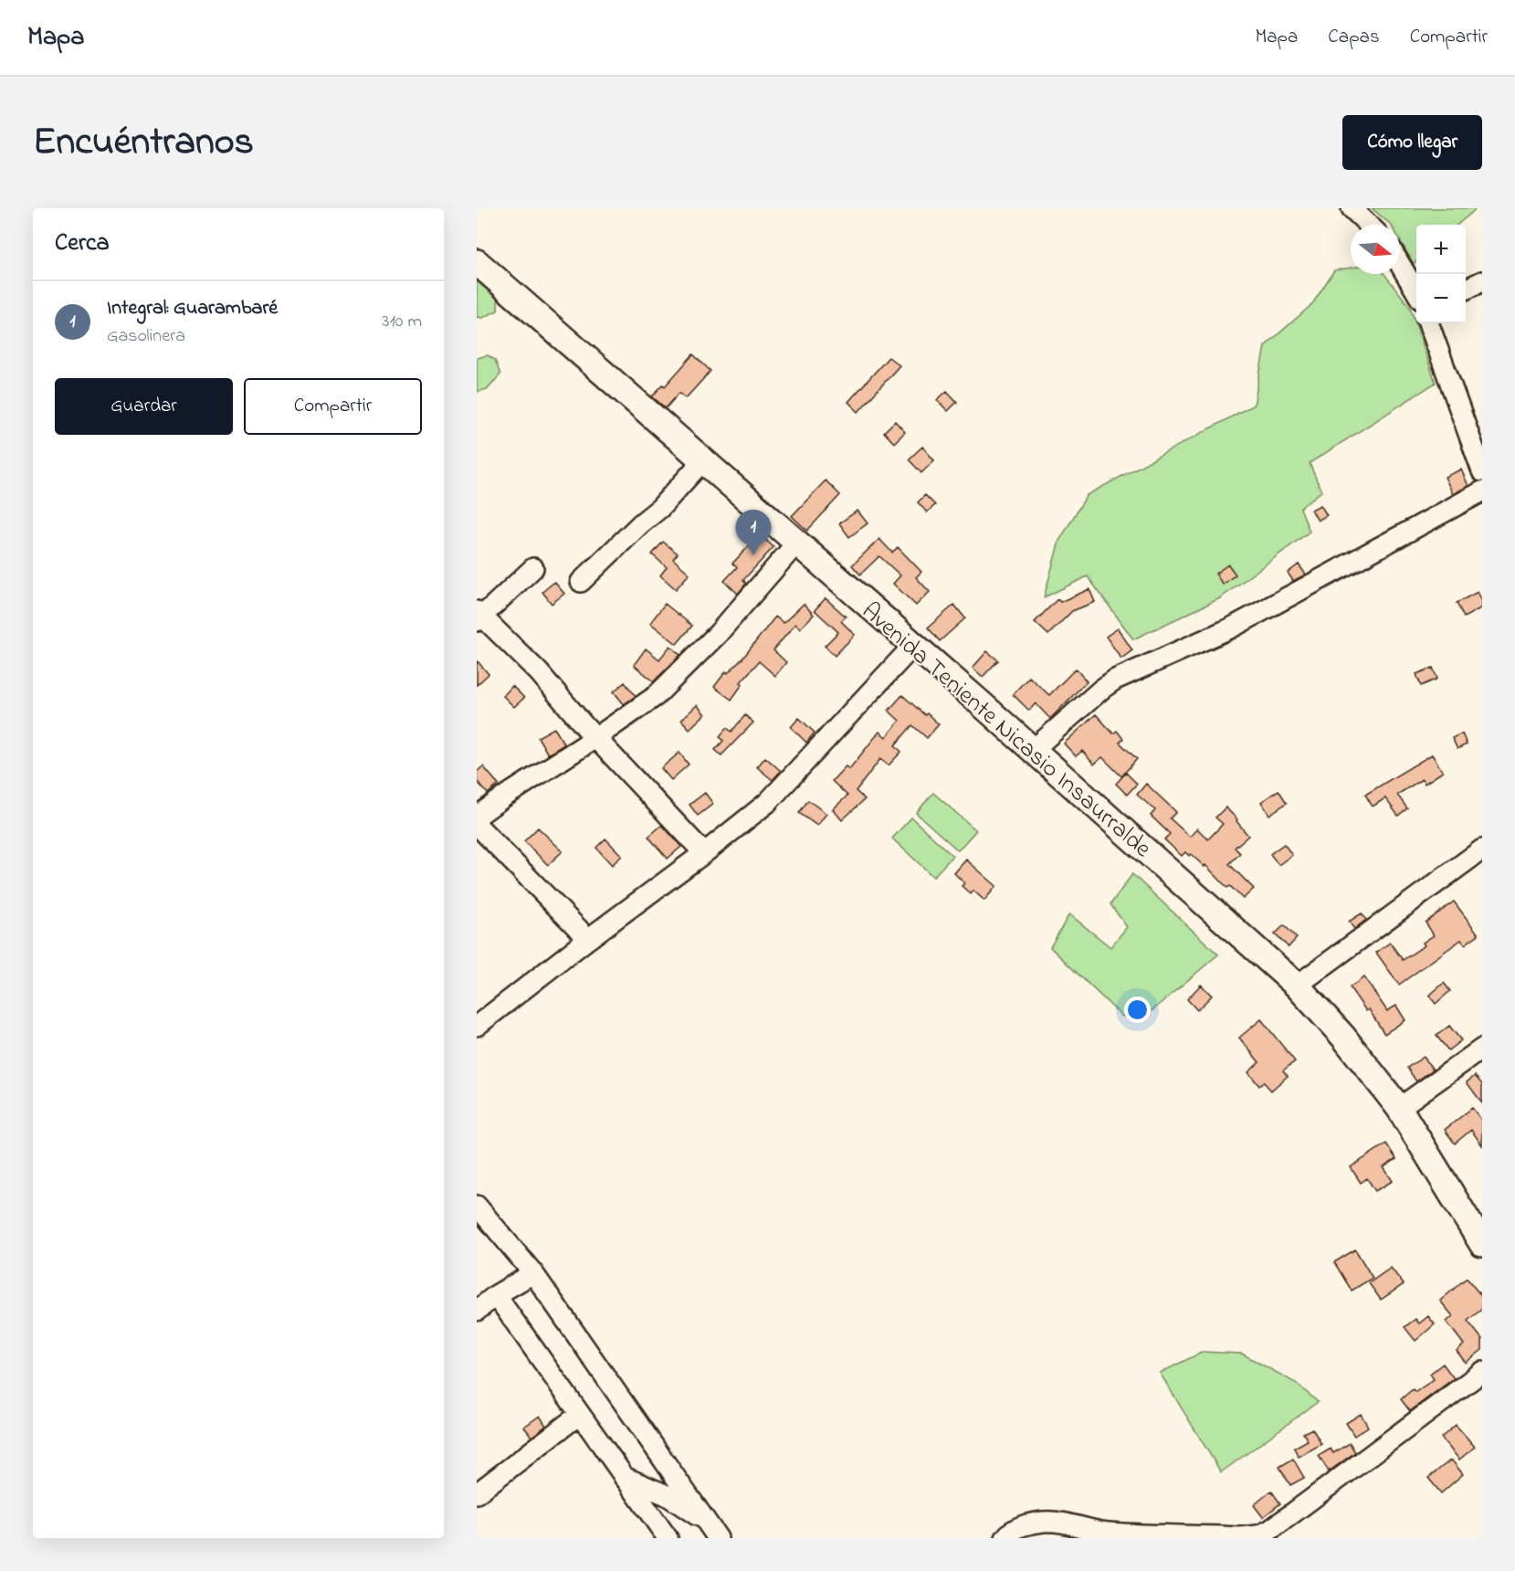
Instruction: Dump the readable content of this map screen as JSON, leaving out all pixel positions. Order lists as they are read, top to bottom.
{
  "streets": {
    "main road": ["Avenida Teniente Nicasio Insaurralde"]
  },
  "north": "right",
  "page": {
    "header": "Mapa",
    "nav": ["Mapa", "Capas", "Compartir"],
    "title": "Encuéntranos",
    "buttons": [
      "Cómo llegar",
      ["Guardar", "Compartir"]
    ],
    "heading": "Cerca",
    "map_buttons": ["+", "−"],
    "list": [
      {
        "mark": "1",
        "name": "Integral: Guarambaré",
        "note": "Gasolinera",
        "value": "310 m"
      }
    ],
    "pins": "1"
  }
}
